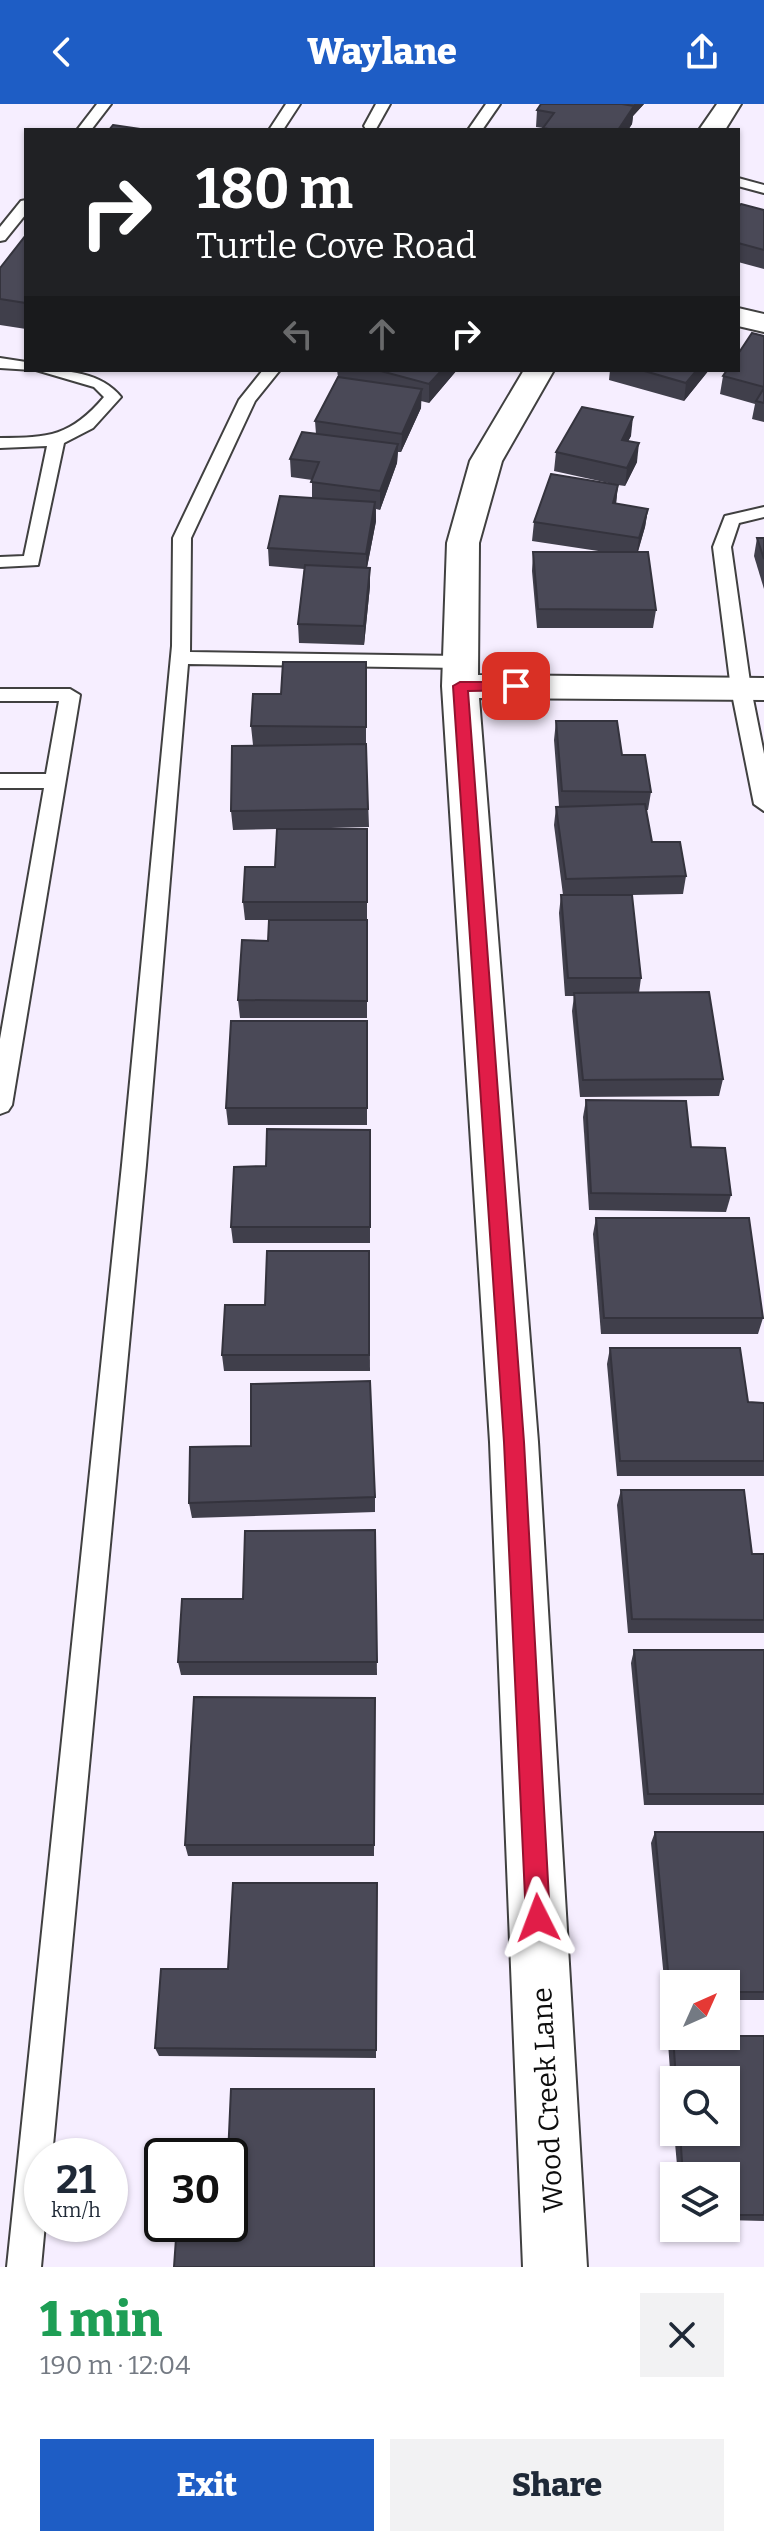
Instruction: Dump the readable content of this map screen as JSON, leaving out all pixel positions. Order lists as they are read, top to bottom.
{
  "streets": {
    "street": ["Wood Creek Lane"]
  },
  "north": "top right",
  "page": {
    "header": "Waylane",
    "turn": ["180 m", "Turtle Cove Road"],
    "speed": "21 km/h",
    "limit": "30",
    "heading": ["1 min", "190 m · 12:04"],
    "buttons": ["Exit", "Share"]
  }
}
